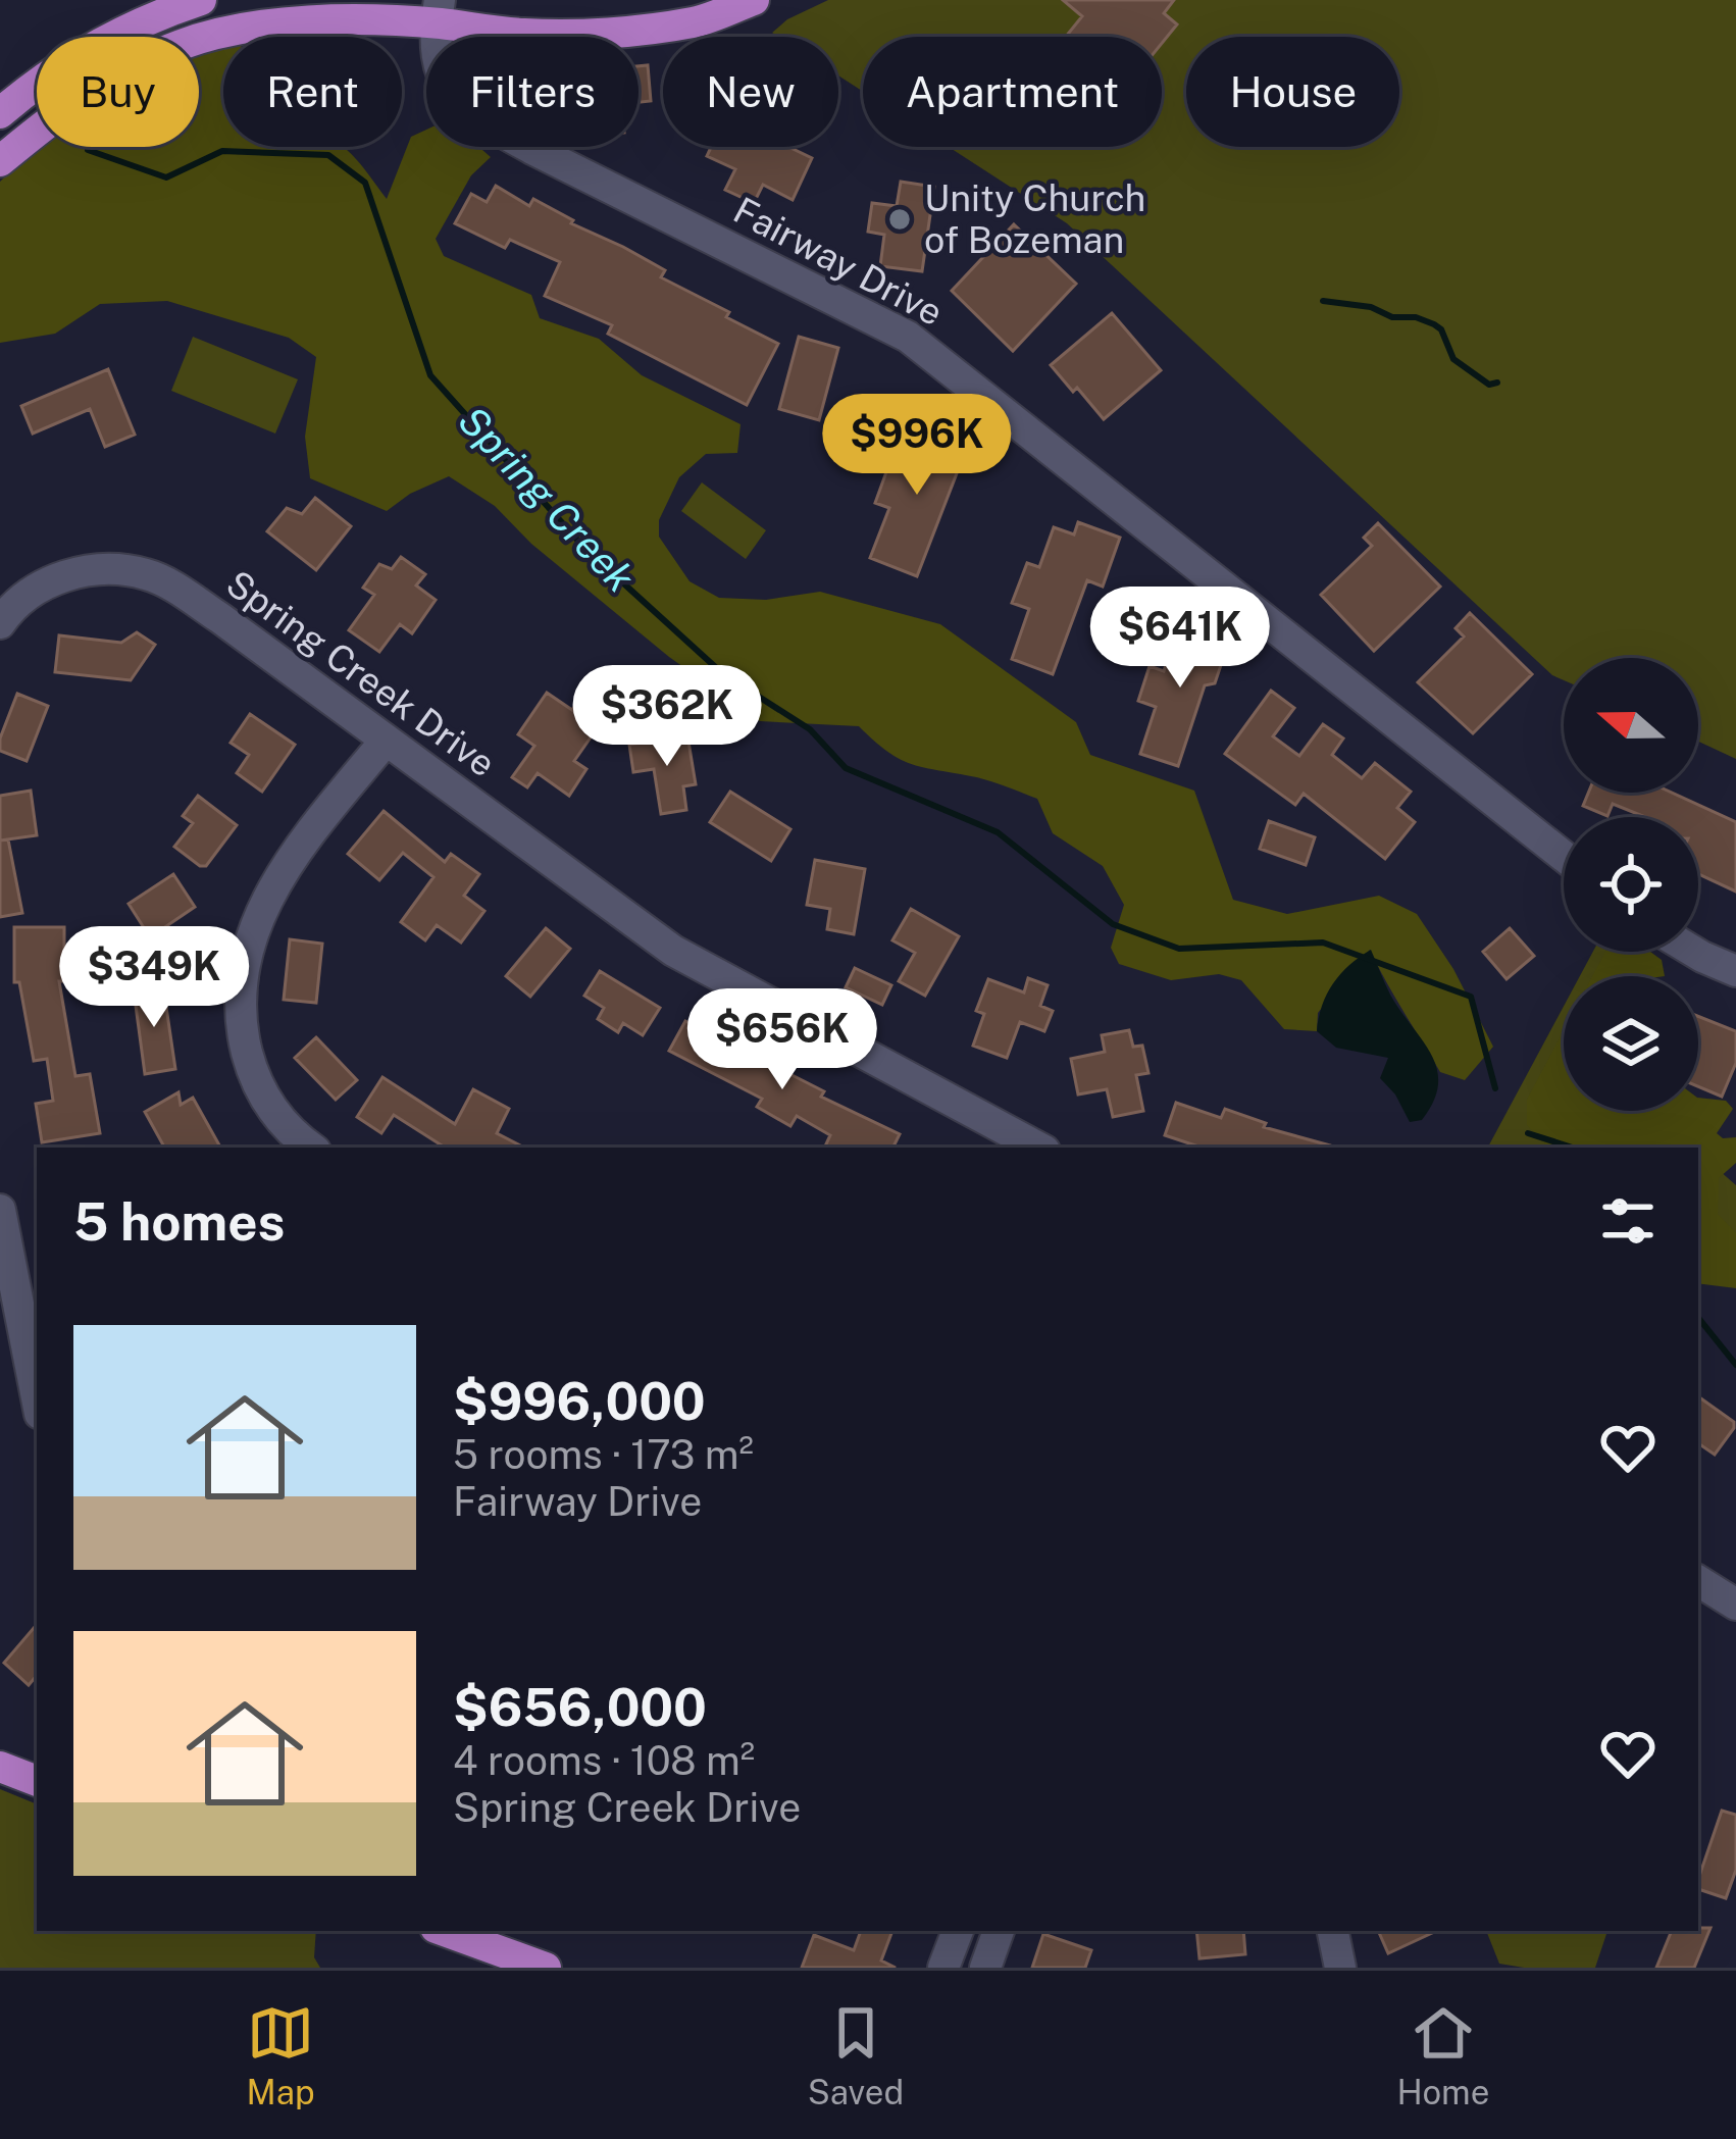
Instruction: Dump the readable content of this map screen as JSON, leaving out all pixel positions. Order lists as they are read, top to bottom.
{
  "streets": {
    "street": ["Fairway Drive", "Spring Creek Drive"]
  },
  "water": ["Spring Creek"],
  "places": ["Unity Church of Bozeman"],
  "north": "left",
  "page": {
    "chip": [
      "Buy",
      "Rent",
      "Filters",
      "New",
      "Apartment",
      "House"
    ],
    "price": [
      "$996K",
      "$641K",
      "$362K",
      "$349K",
      "$656K"
    ],
    "heading": "5 homes",
    "list": [
      {
        "name": "$996,000",
        "note": "5 rooms · 173 m² · Fairway Drive"
      },
      {
        "name": "$656,000",
        "note": "4 rooms · 108 m² · Spring Creek Drive"
      }
    ],
    "tabs": ["Map", "Saved", "Home"]
  }
}
